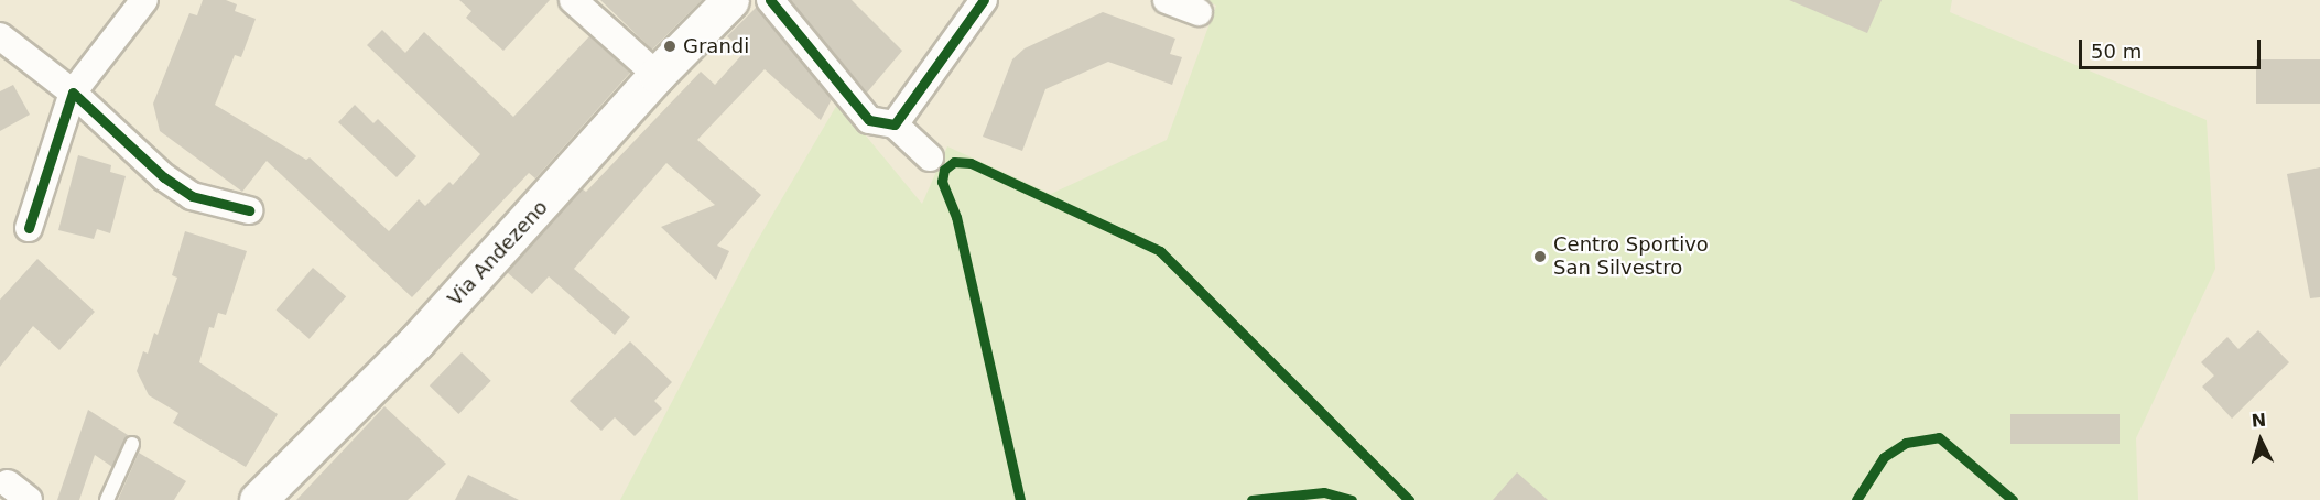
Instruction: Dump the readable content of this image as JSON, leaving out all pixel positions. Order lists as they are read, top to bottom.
{
  "streets": {
    "main road": ["Via Andezeno"]
  },
  "places": ["Grandi", "Centro Sportivo San Silvestro"],
  "scale_bar": "50 m",
  "north": "top"
}
